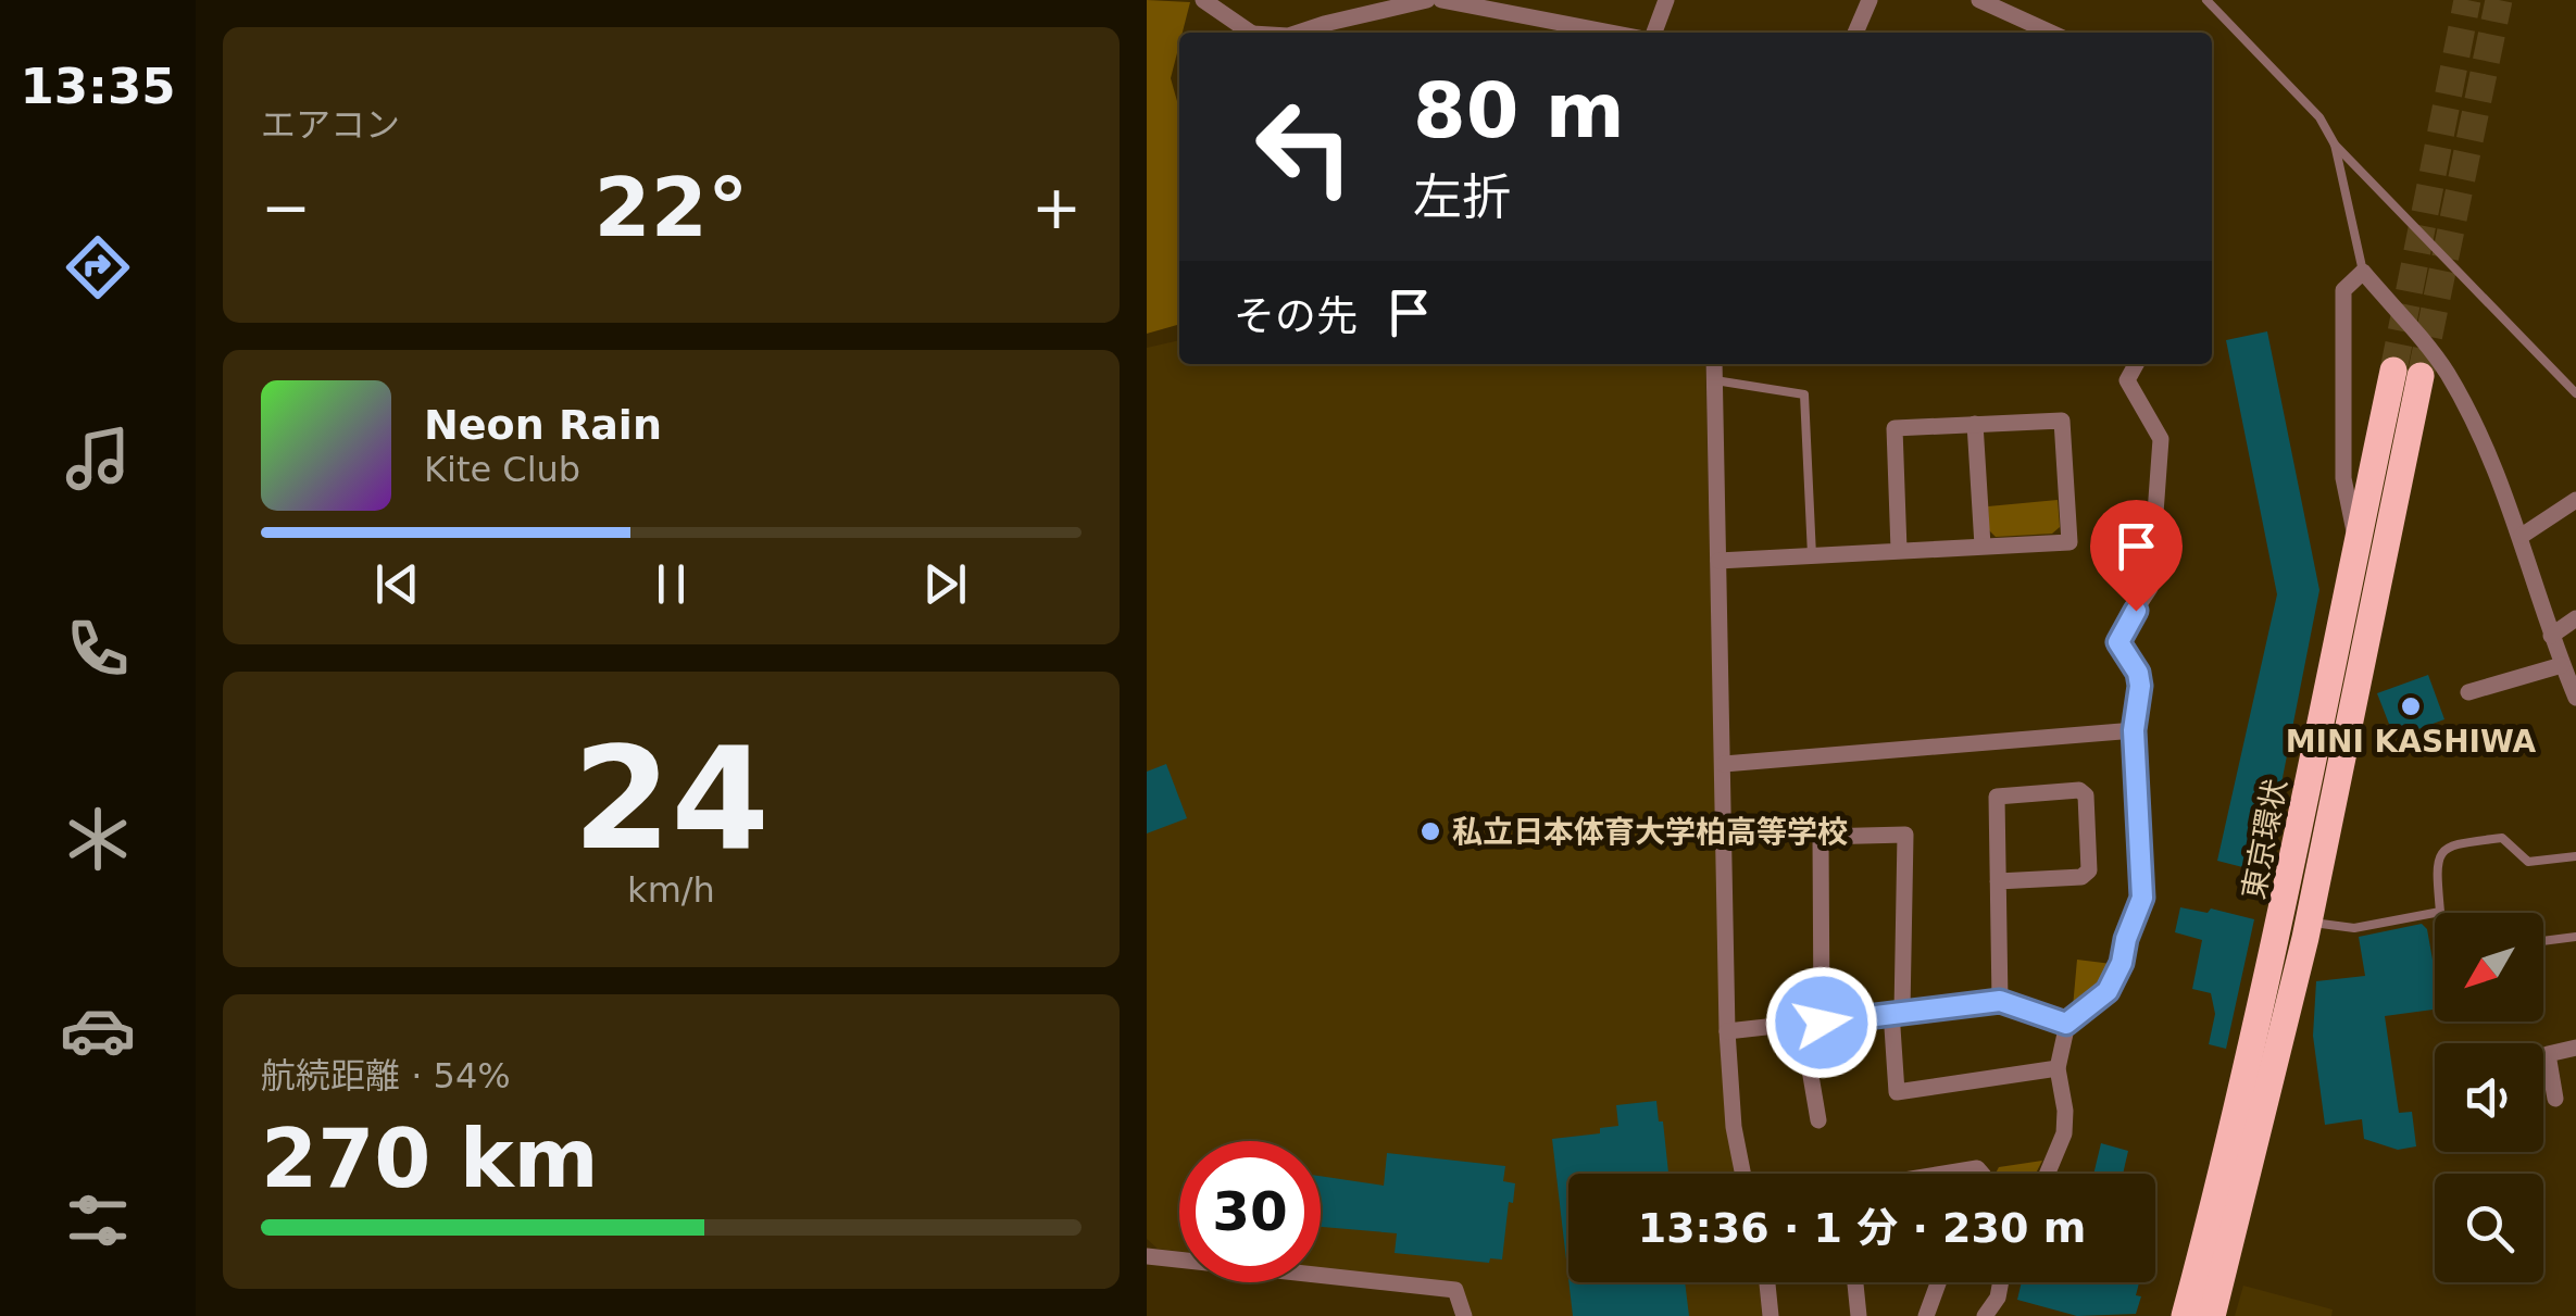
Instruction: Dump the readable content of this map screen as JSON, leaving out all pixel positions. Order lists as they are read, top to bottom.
{
  "streets": {
    "highway": ["東京環状"]
  },
  "places": ["MINI KASHIWA", "私立日本体育大学柏高等学校"],
  "north": "bottom left",
  "page": {
    "tabs": "13:35",
    "tile": [
      "エアコン",
      ["24", "km/h"],
      ["航続距離 · 54%", "270 km"]
    ],
    "turn": ["80 m", "左折"],
    "heat": ["−", "22°", "+"],
    "then": "その先",
    "song": ["Neon Rain", "Kite Club"],
    "limit": "30",
    "trip": "13:36 · 1 分 · 230 m"
  }
}
